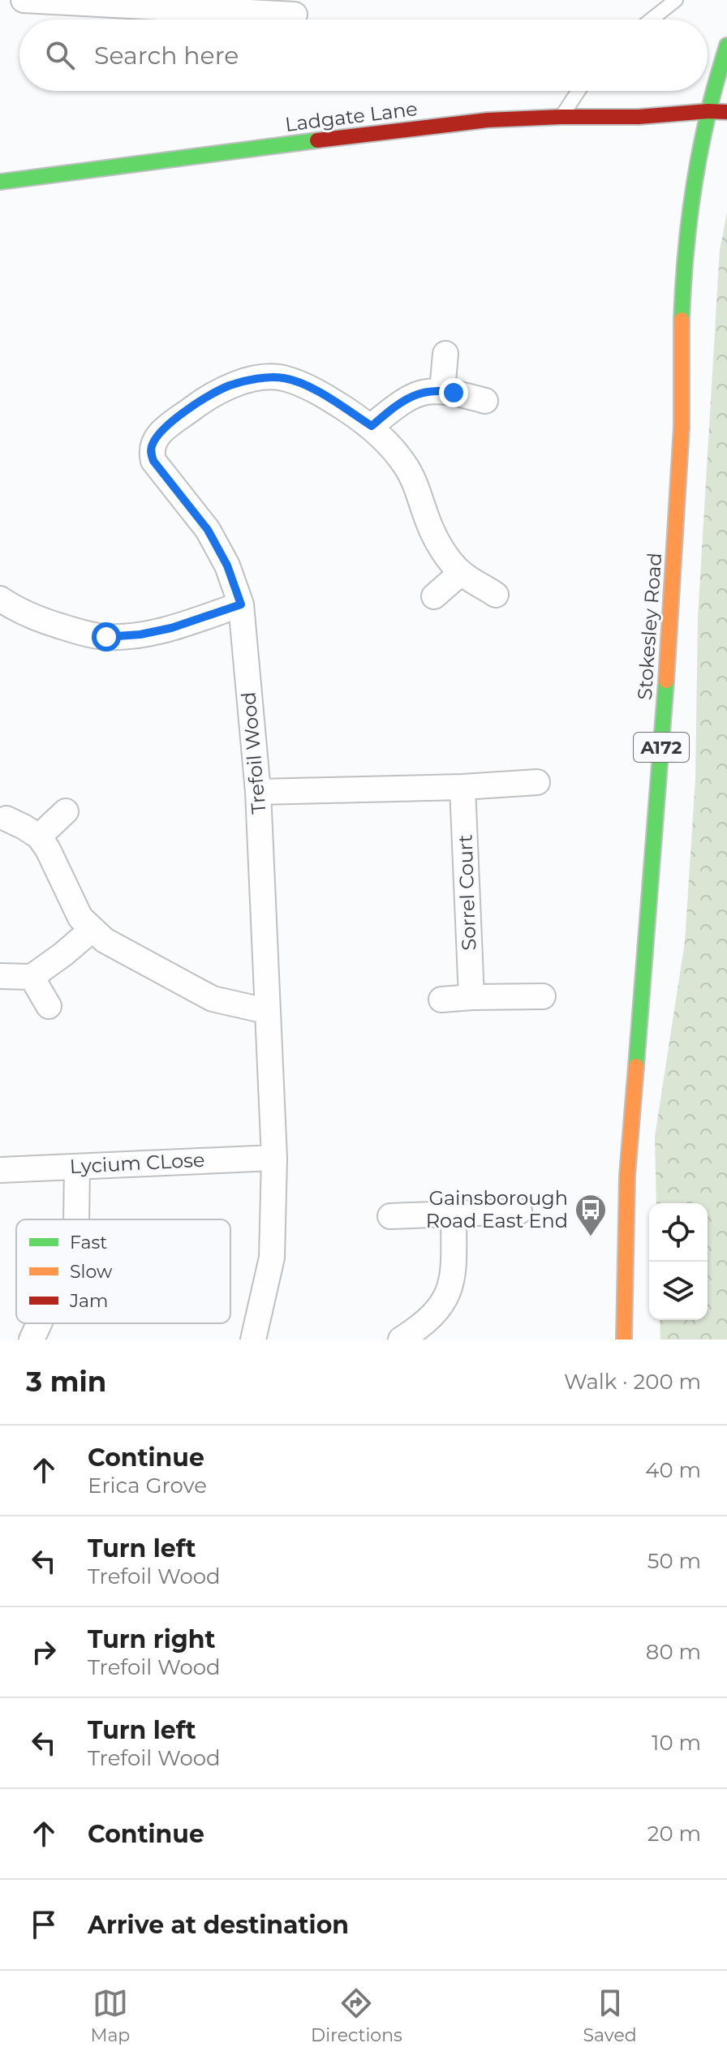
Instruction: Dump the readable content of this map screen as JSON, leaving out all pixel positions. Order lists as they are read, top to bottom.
{
  "streets": {
    "main road": ["Ladgate Lane", "Stokesley Road", "A172"],
    "street": ["Trefoil Wood", "Sorrel Court", "Lycium CLose"]
  },
  "crossings": [
    ["Ladgate Lane", "Stokesley Road"],
    ["Ladgate Lane", "A172"],
    ["Stokesley Road", "A172"],
    ["Trefoil Wood", "Lycium CLose"]
  ],
  "places": {
    "bus stop": ["Gainsborough Road East End"]
  },
  "legend": ["Fast", "Slow", "Jam"],
  "page": {
    "search": "Search here",
    "heading": ["3 min", "Walk · 200 m"],
    "list": [
      ["Continue", "Erica Grove", "40 m"],
      ["Turn left", "Trefoil Wood", "50 m"],
      ["Turn right", "Trefoil Wood", "80 m"],
      ["Turn left", "Trefoil Wood", "10 m"],
      ["Continue", "20 m"],
      "Arrive at destination"
    ],
    "nav": ["Map", "Directions", "Saved"]
  }
}
